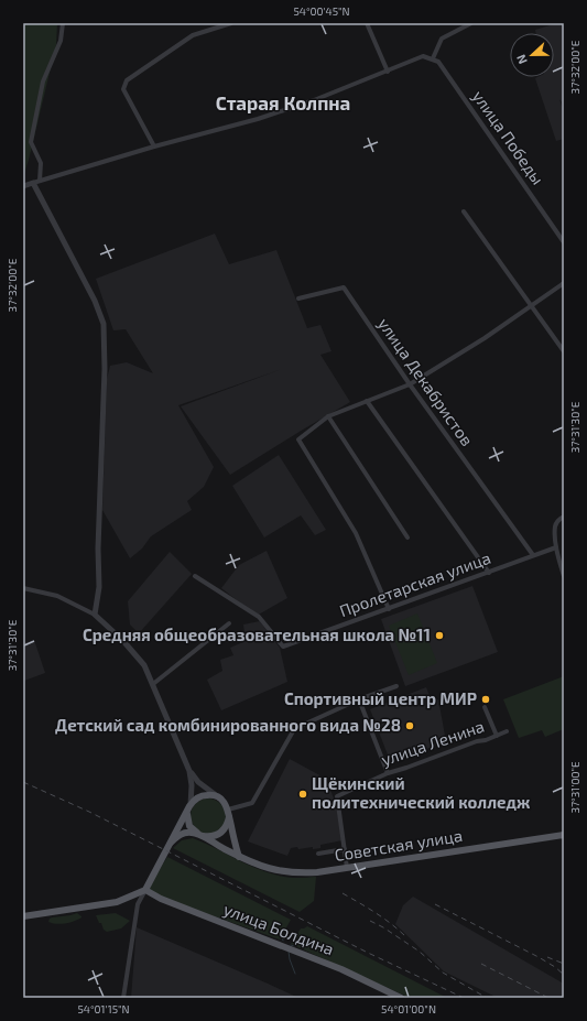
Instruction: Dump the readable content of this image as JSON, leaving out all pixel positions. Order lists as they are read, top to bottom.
{
  "streets": {
    "main road": ["Советская улица", "улица Болдина"],
    "street": [
      "улица Победы",
      "улица Декабристов",
      "Пролетарская улица",
      "улица Ленина"
    ]
  },
  "crossings": [
    ["улица Декабристов", "Пролетарская улица"],
    ["улица Ленина", "Советская улица"]
  ],
  "districts": ["Старая Колпна"],
  "places": [
    "Средняя общеобразовательная школа №11",
    "Спортивный центр МИР",
    "Детский сад комбинированного вида №28",
    "Щёкинский политехнический колледж"
  ],
  "north": "left",
  "coordinates": [
    "54°00'45\"N",
    "37°32'00\"E",
    "37°31'30\"E",
    "37°31'00\"E",
    "54°01'15\"N",
    "54°01'00\"N"
  ]
}
